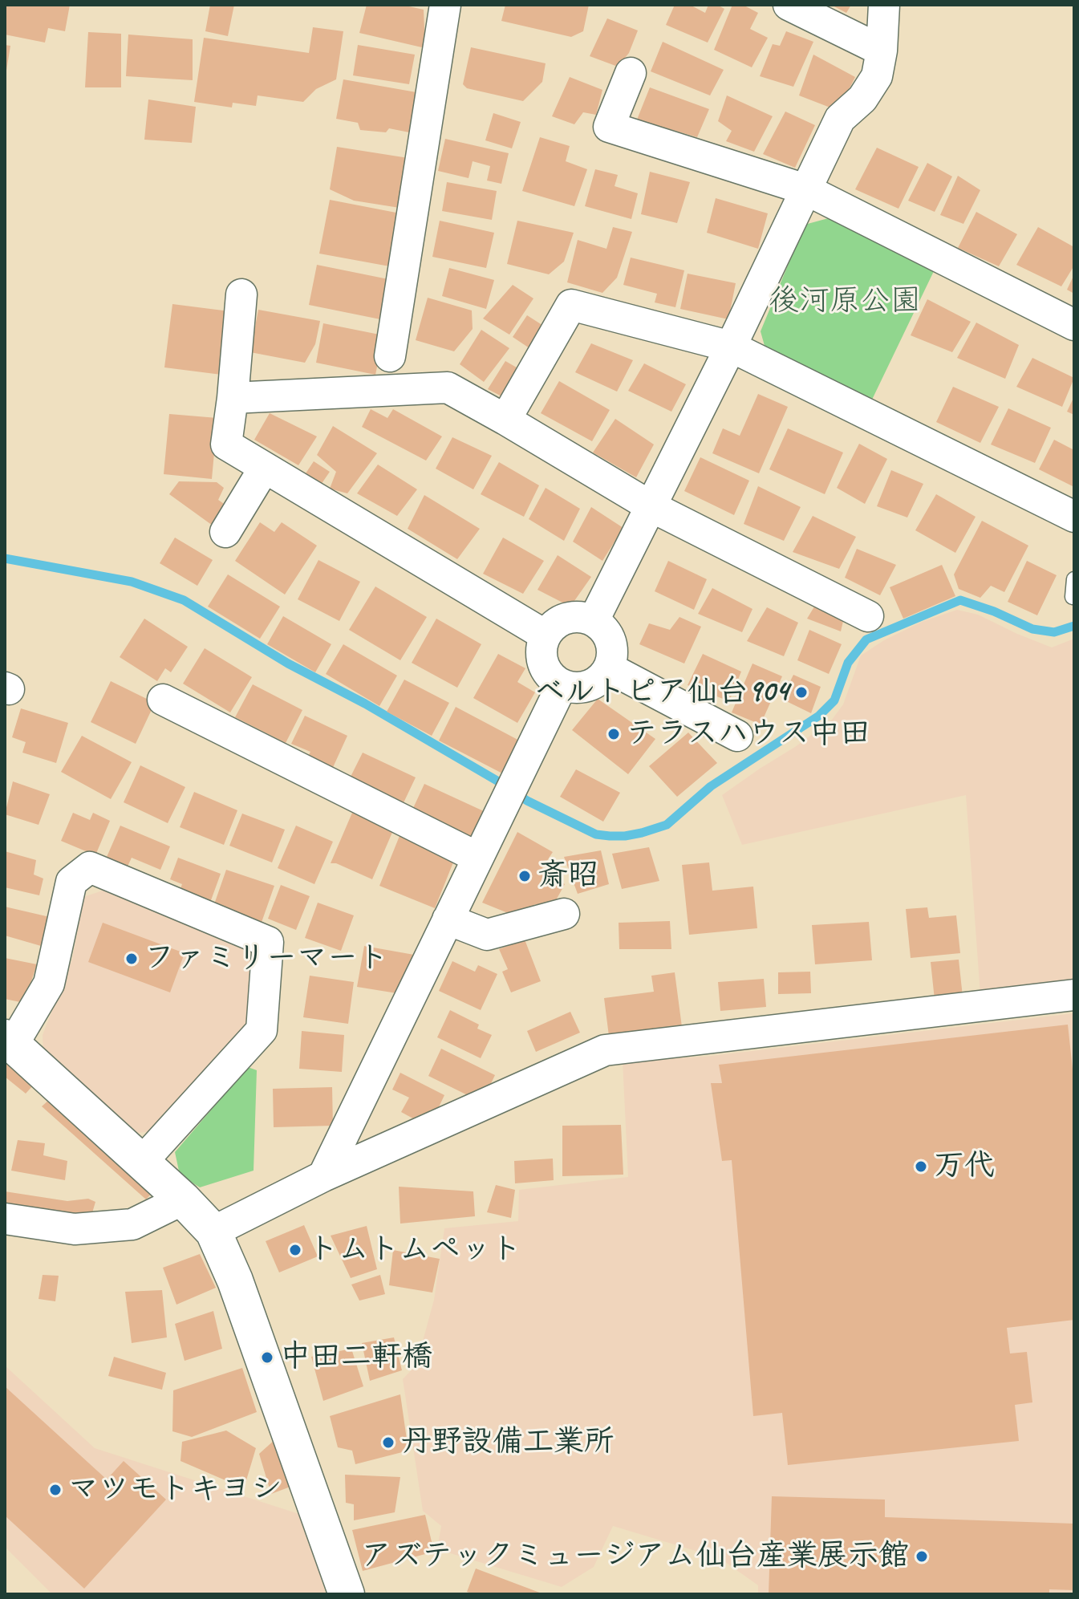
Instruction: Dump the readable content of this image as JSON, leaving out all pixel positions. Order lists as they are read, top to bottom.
{
  "parks": ["後河原公園"],
  "places": [
    "ベルトピア仙台904",
    "テラスハウス中田",
    "斎昭",
    "ファミリーマート",
    "万代",
    "トムトムペット",
    "中田二軒橋",
    "丹野設備工業所",
    "マツモトキヨシ",
    "アズテックミュージアム仙台産業展示館"
  ]
}
